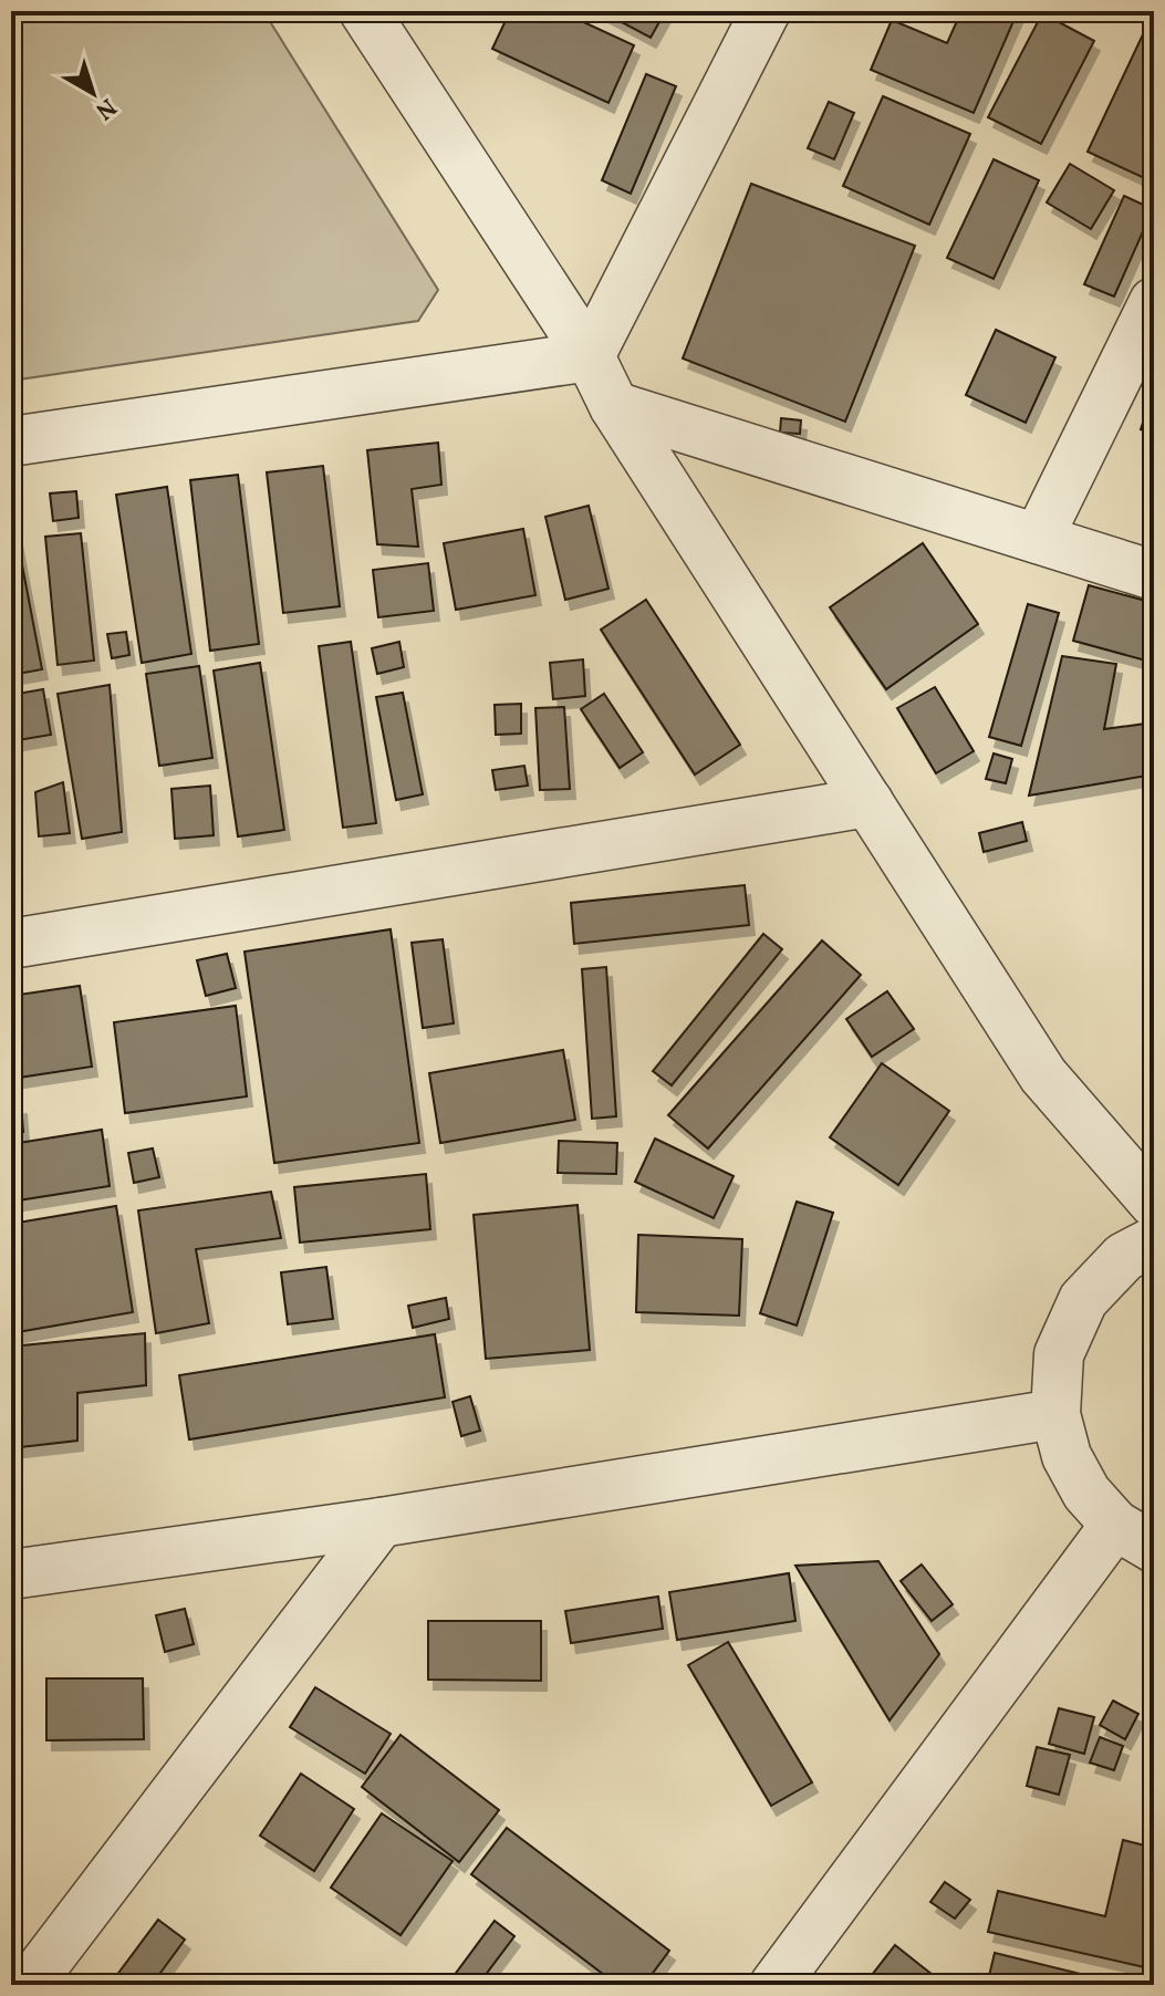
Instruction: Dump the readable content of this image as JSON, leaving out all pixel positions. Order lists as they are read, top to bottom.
{
  "north": "bottom right"
}
